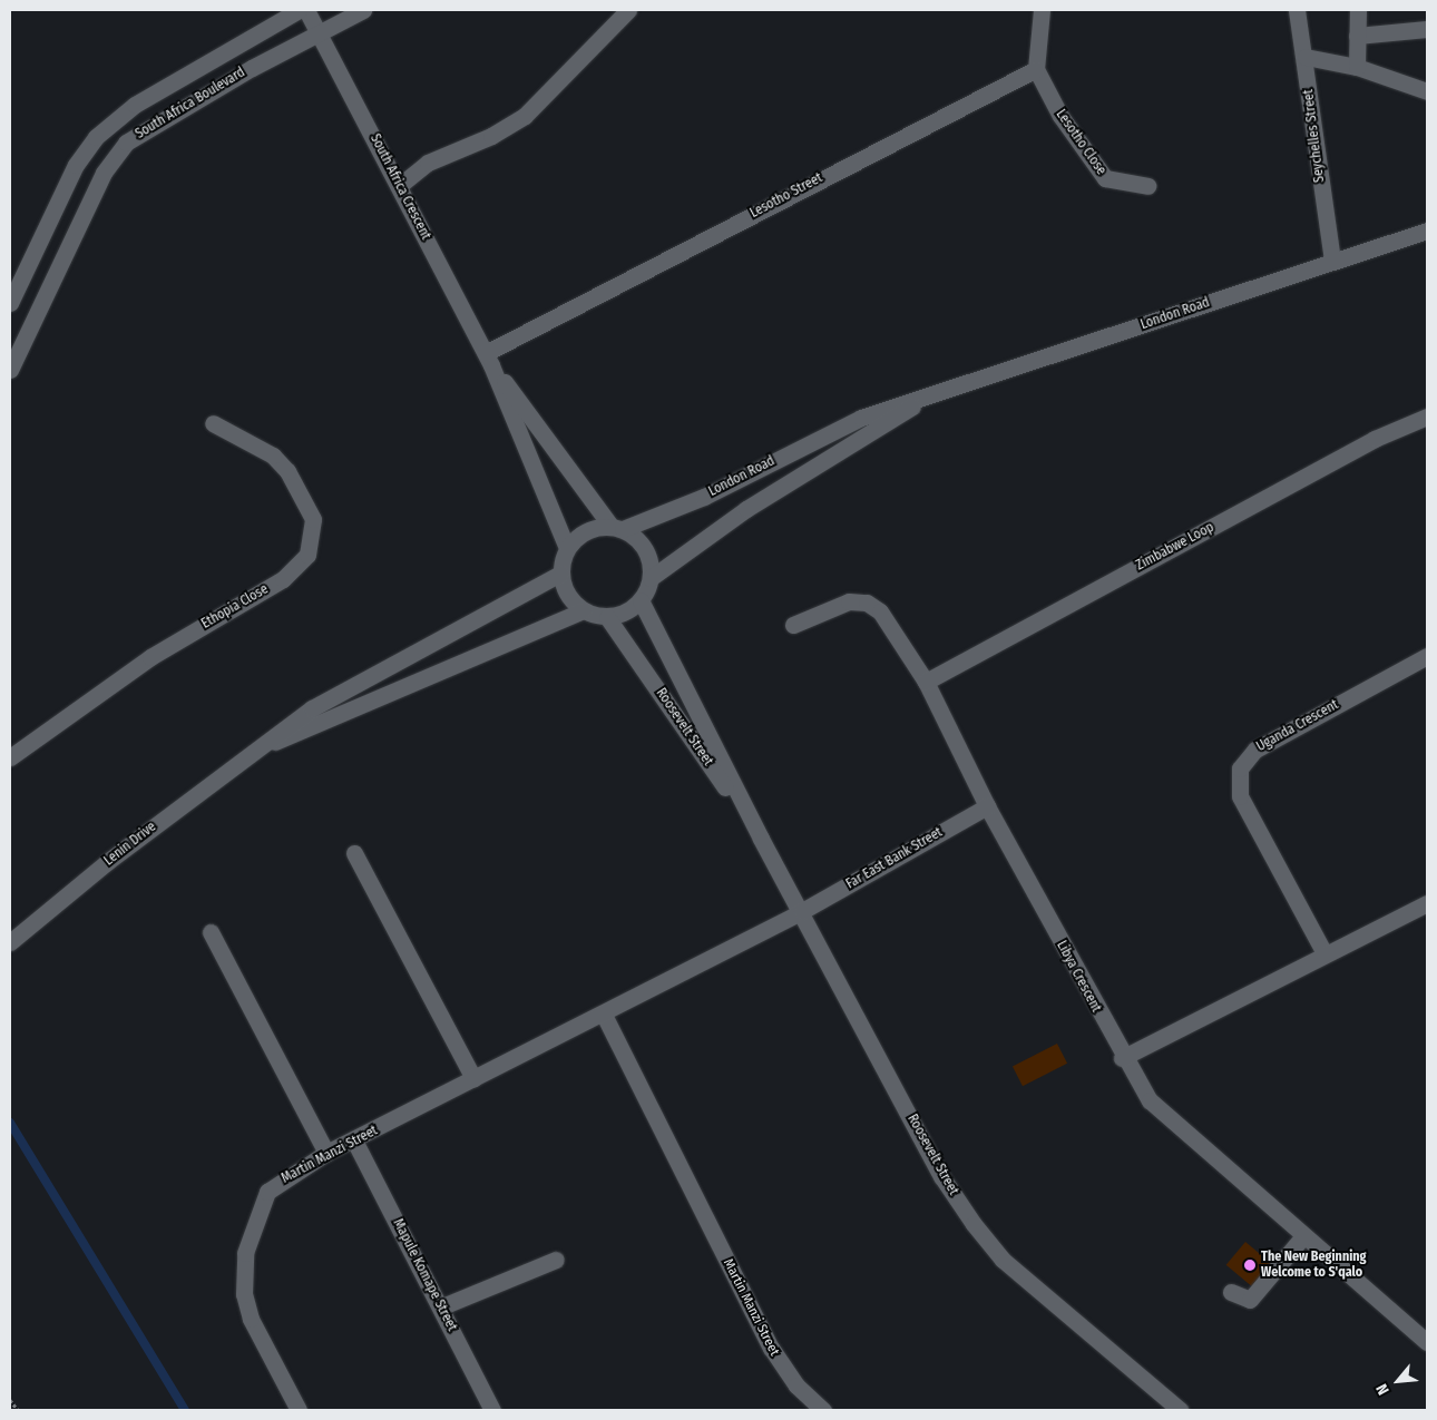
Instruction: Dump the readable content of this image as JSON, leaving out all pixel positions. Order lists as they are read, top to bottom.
{
  "streets": {
    "street": [
      "South Africa Boulevard",
      "Seychelles Street",
      "Lesotho Close",
      "South Africa Crescent",
      "Lesotho Street",
      "London Road",
      "Zimbabwe Loop",
      "Ethopia Close",
      "Uganda Crescent",
      "Roosevelt Street",
      "Lenin Drive",
      "Far East Bank Street",
      "Libya Crescent",
      "Martin Manzi Street",
      "Mapule Komape Street"
    ]
  },
  "crossings": [
    ["South Africa Boulevard", "South Africa Crescent"],
    ["Seychelles Street", "London Road"],
    ["Lesotho Close", "Lesotho Street"],
    ["South Africa Crescent", "Lesotho Street"],
    ["South Africa Crescent", "London Road"],
    ["South Africa Crescent", "Roosevelt Street"],
    ["London Road", "Roosevelt Street"],
    ["Zimbabwe Loop", "Libya Crescent"],
    ["Roosevelt Street", "Far East Bank Street"],
    ["Roosevelt Street", "Martin Manzi Street"],
    ["Far East Bank Street", "Libya Crescent"],
    ["Far East Bank Street", "Martin Manzi Street"],
    ["Martin Manzi Street", "Mapule Komape Street"]
  ],
  "places": ["The New Beginning Welcome to S'qalo"],
  "north": "bottom left"
}
